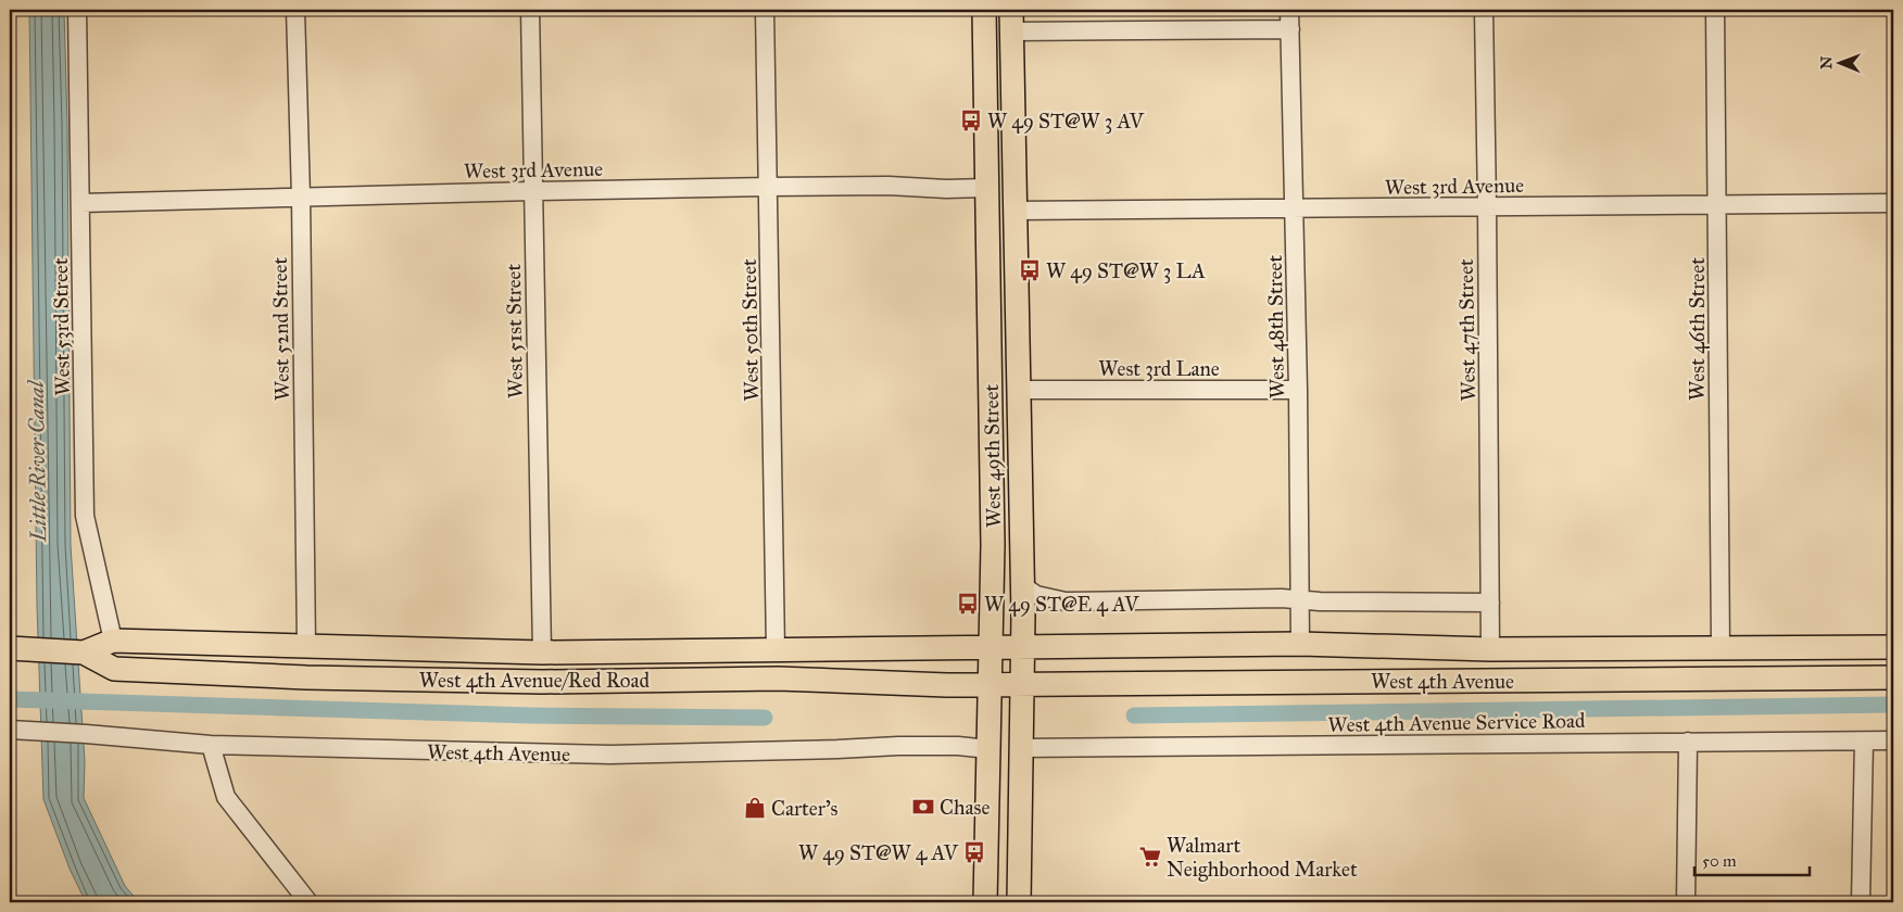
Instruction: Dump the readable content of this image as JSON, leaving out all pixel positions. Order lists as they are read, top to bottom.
{
  "streets": {
    "main road": ["West 49th Street", "West 4th Avenue/Red Road", "West 4th Avenue"],
    "street": [
      "West 3rd Avenue",
      "West 53rd Street",
      "West 48th Street",
      "West 52nd Street",
      "West 46th Street",
      "West 50th Street",
      "West 47th Street",
      "West 51st Street",
      "West 3rd Lane",
      "West 4th Avenue Service Road"
    ]
  },
  "crossings": [
    ["West 3rd Avenue", "West 53rd Street"],
    ["West 3rd Avenue", "West 48th Street"],
    ["West 3rd Avenue", "West 52nd Street"],
    ["West 3rd Avenue", "West 46th Street"],
    ["West 3rd Avenue", "West 50th Street"],
    ["West 3rd Avenue", "West 47th Street"],
    ["West 3rd Avenue", "West 51st Street"],
    ["West 3rd Avenue", "West 49th Street"],
    ["West 53rd Street", "West 4th Avenue/Red Road"],
    ["West 48th Street", "West 3rd Lane"],
    ["West 48th Street", "West 4th Avenue"],
    ["West 52nd Street", "West 4th Avenue/Red Road"],
    ["West 46th Street", "West 4th Avenue"],
    ["West 50th Street", "West 4th Avenue/Red Road"],
    ["West 47th Street", "West 4th Avenue"],
    ["West 51st Street", "West 4th Avenue/Red Road"],
    ["West 3rd Lane", "West 49th Street"],
    ["West 49th Street", "West 4th Avenue/Red Road"],
    ["West 49th Street", "West 4th Avenue"],
    ["West 49th Street", "West 4th Avenue Service Road"],
    ["West 4th Avenue/Red Road", "West 4th Avenue"]
  ],
  "water": ["Little River Canal"],
  "places": {
    "bus stop": [
      "W 49 ST@W 3 AV",
      "W 49 ST@W 3 LA",
      "W 49 ST@E 4 AV",
      "W 49 ST@W 4 AV"
    ],
    "bank": ["Chase"],
    "shop": ["Carter's"],
    "supermarket": ["Walmart Neighborhood Market"]
  },
  "scale_bar": "50 m",
  "north": "left"
}
